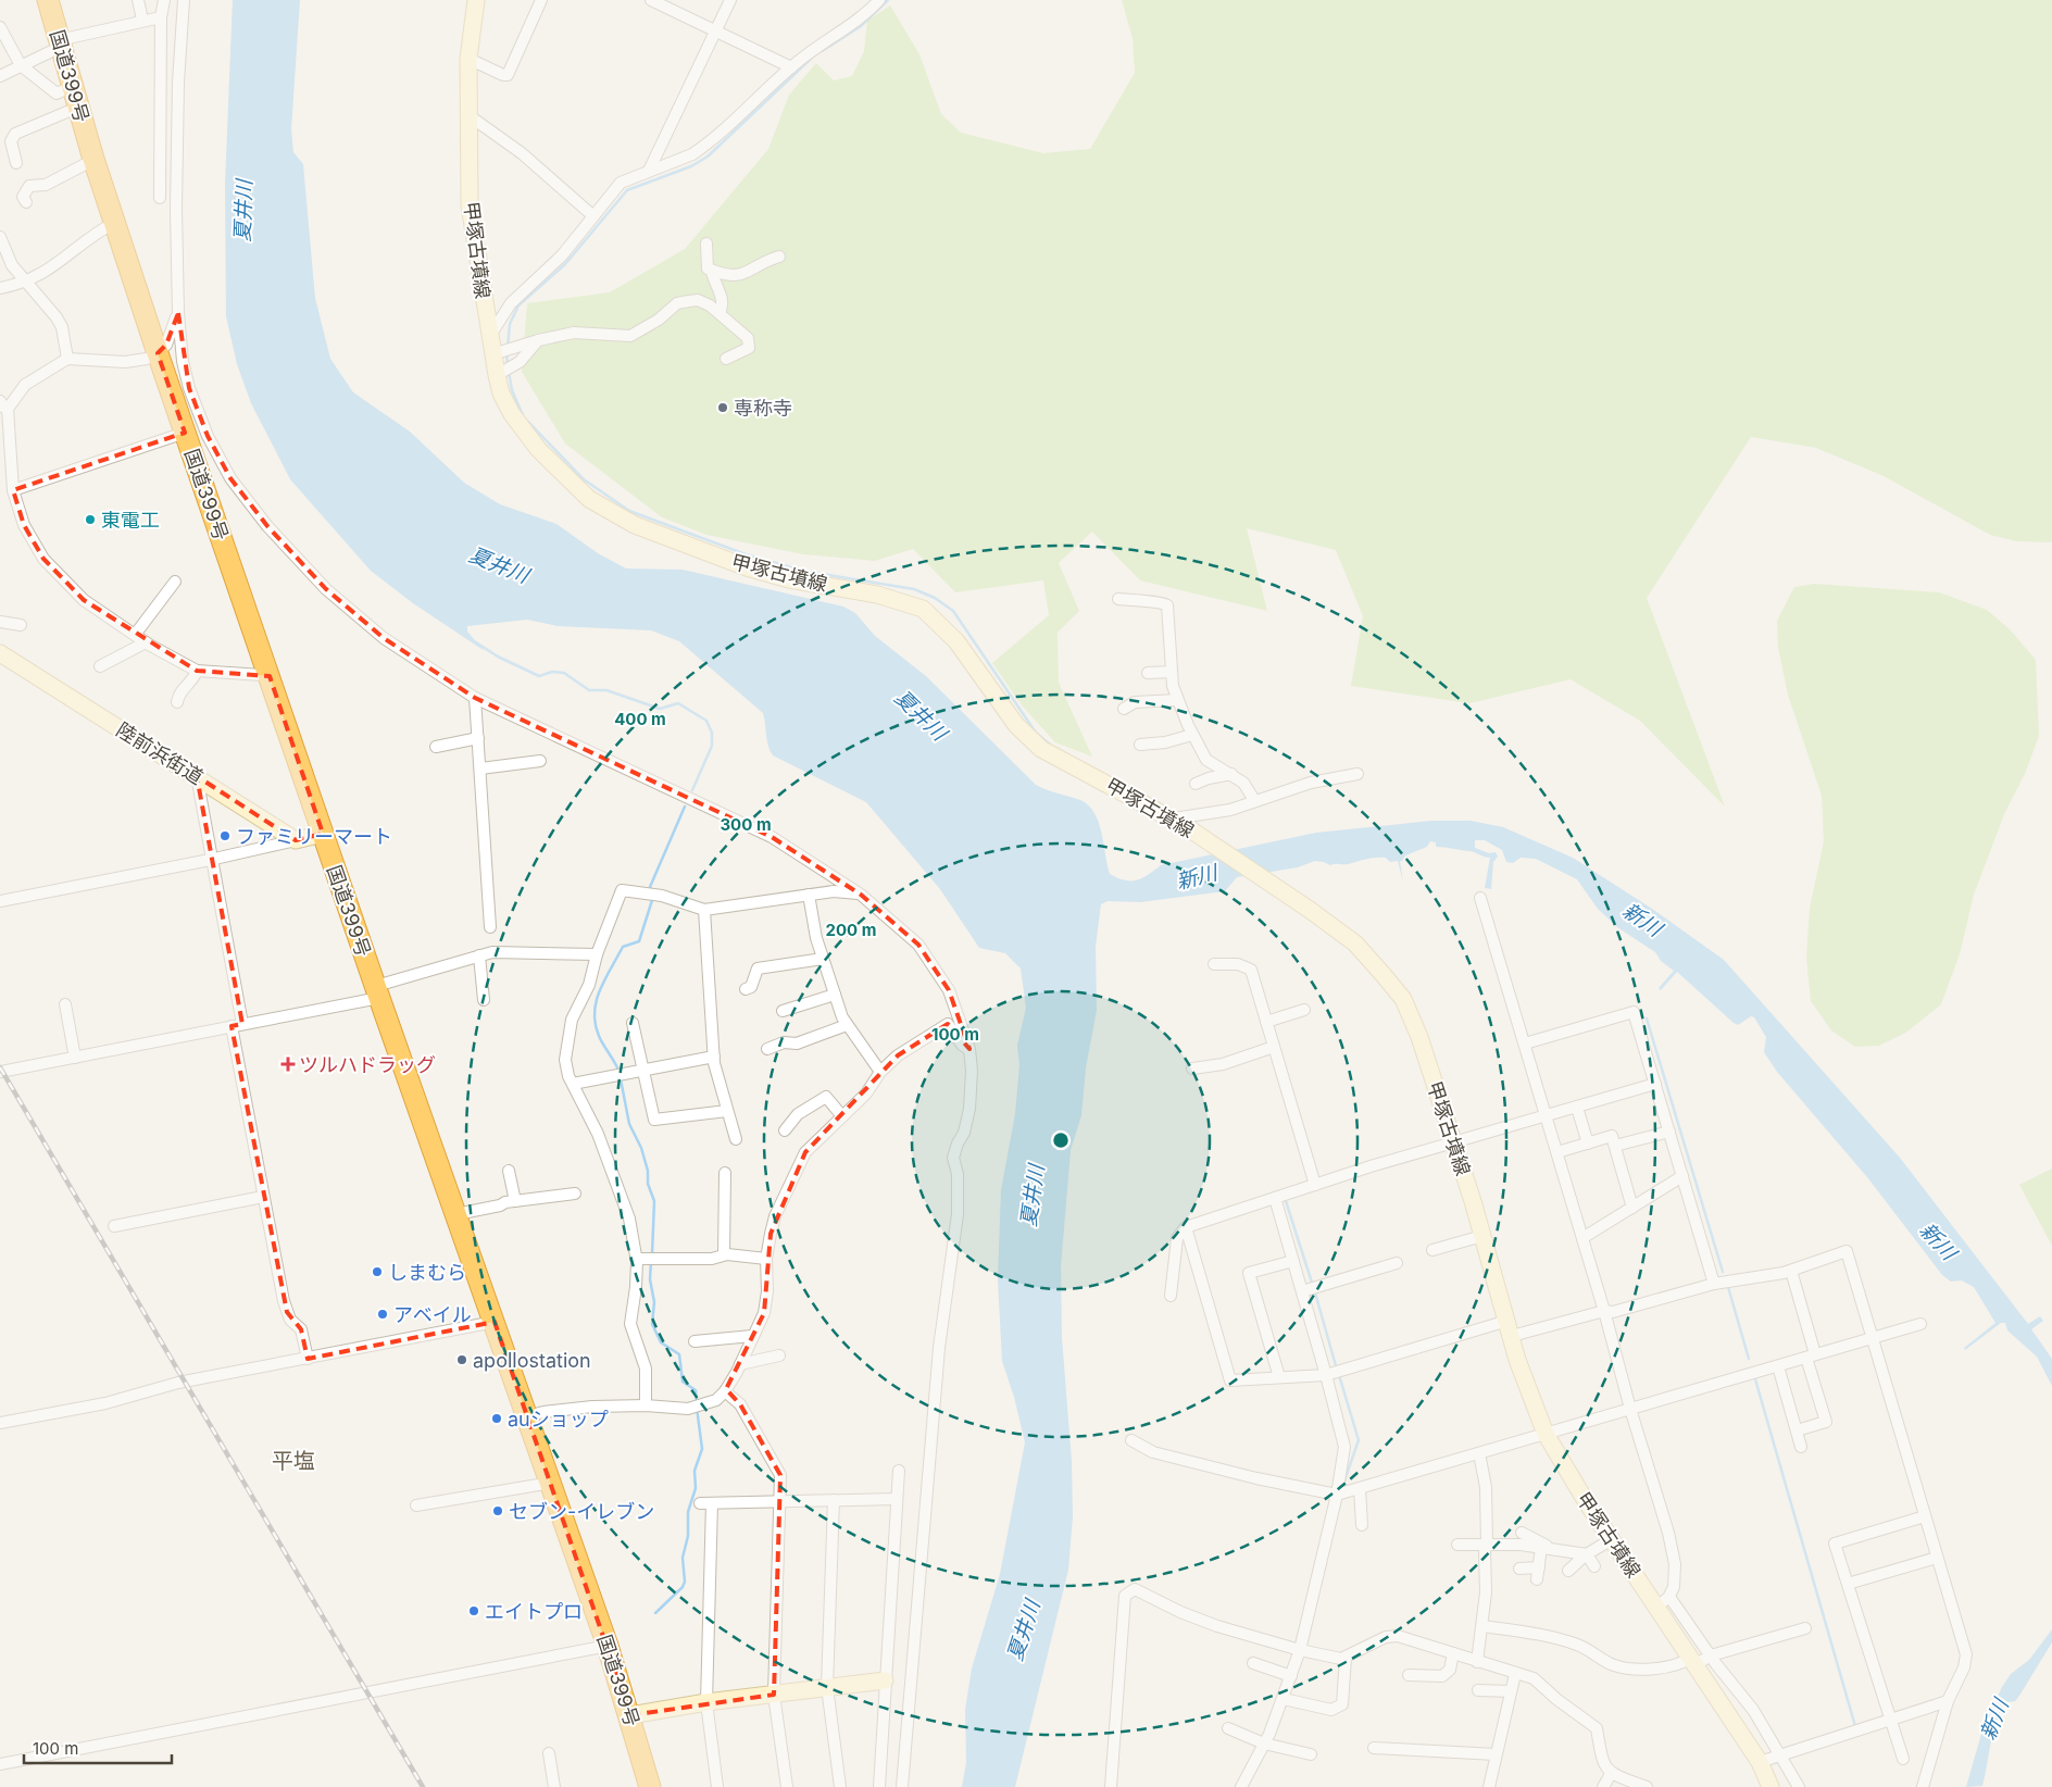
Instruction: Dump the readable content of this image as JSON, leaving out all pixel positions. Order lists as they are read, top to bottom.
{
  "streets": {
    "highway": ["国道399号"],
    "main road": ["甲塚古墳線", "陸前浜街道"]
  },
  "districts": ["平塩"],
  "water": ["夏井川", "新川"],
  "places": {
    "other": [
      "専称寺",
      "東電工",
      "ファミリーマート",
      "しまむら",
      "アベイル",
      "apollostation",
      "auショップ",
      "セブン-イレブン",
      "エイトプロ"
    ],
    "health": ["ツルハドラッグ"]
  },
  "scale_bar": "100 m",
  "rings": [
    "400 m",
    "300 m",
    "200 m",
    "100 m"
  ]
}
